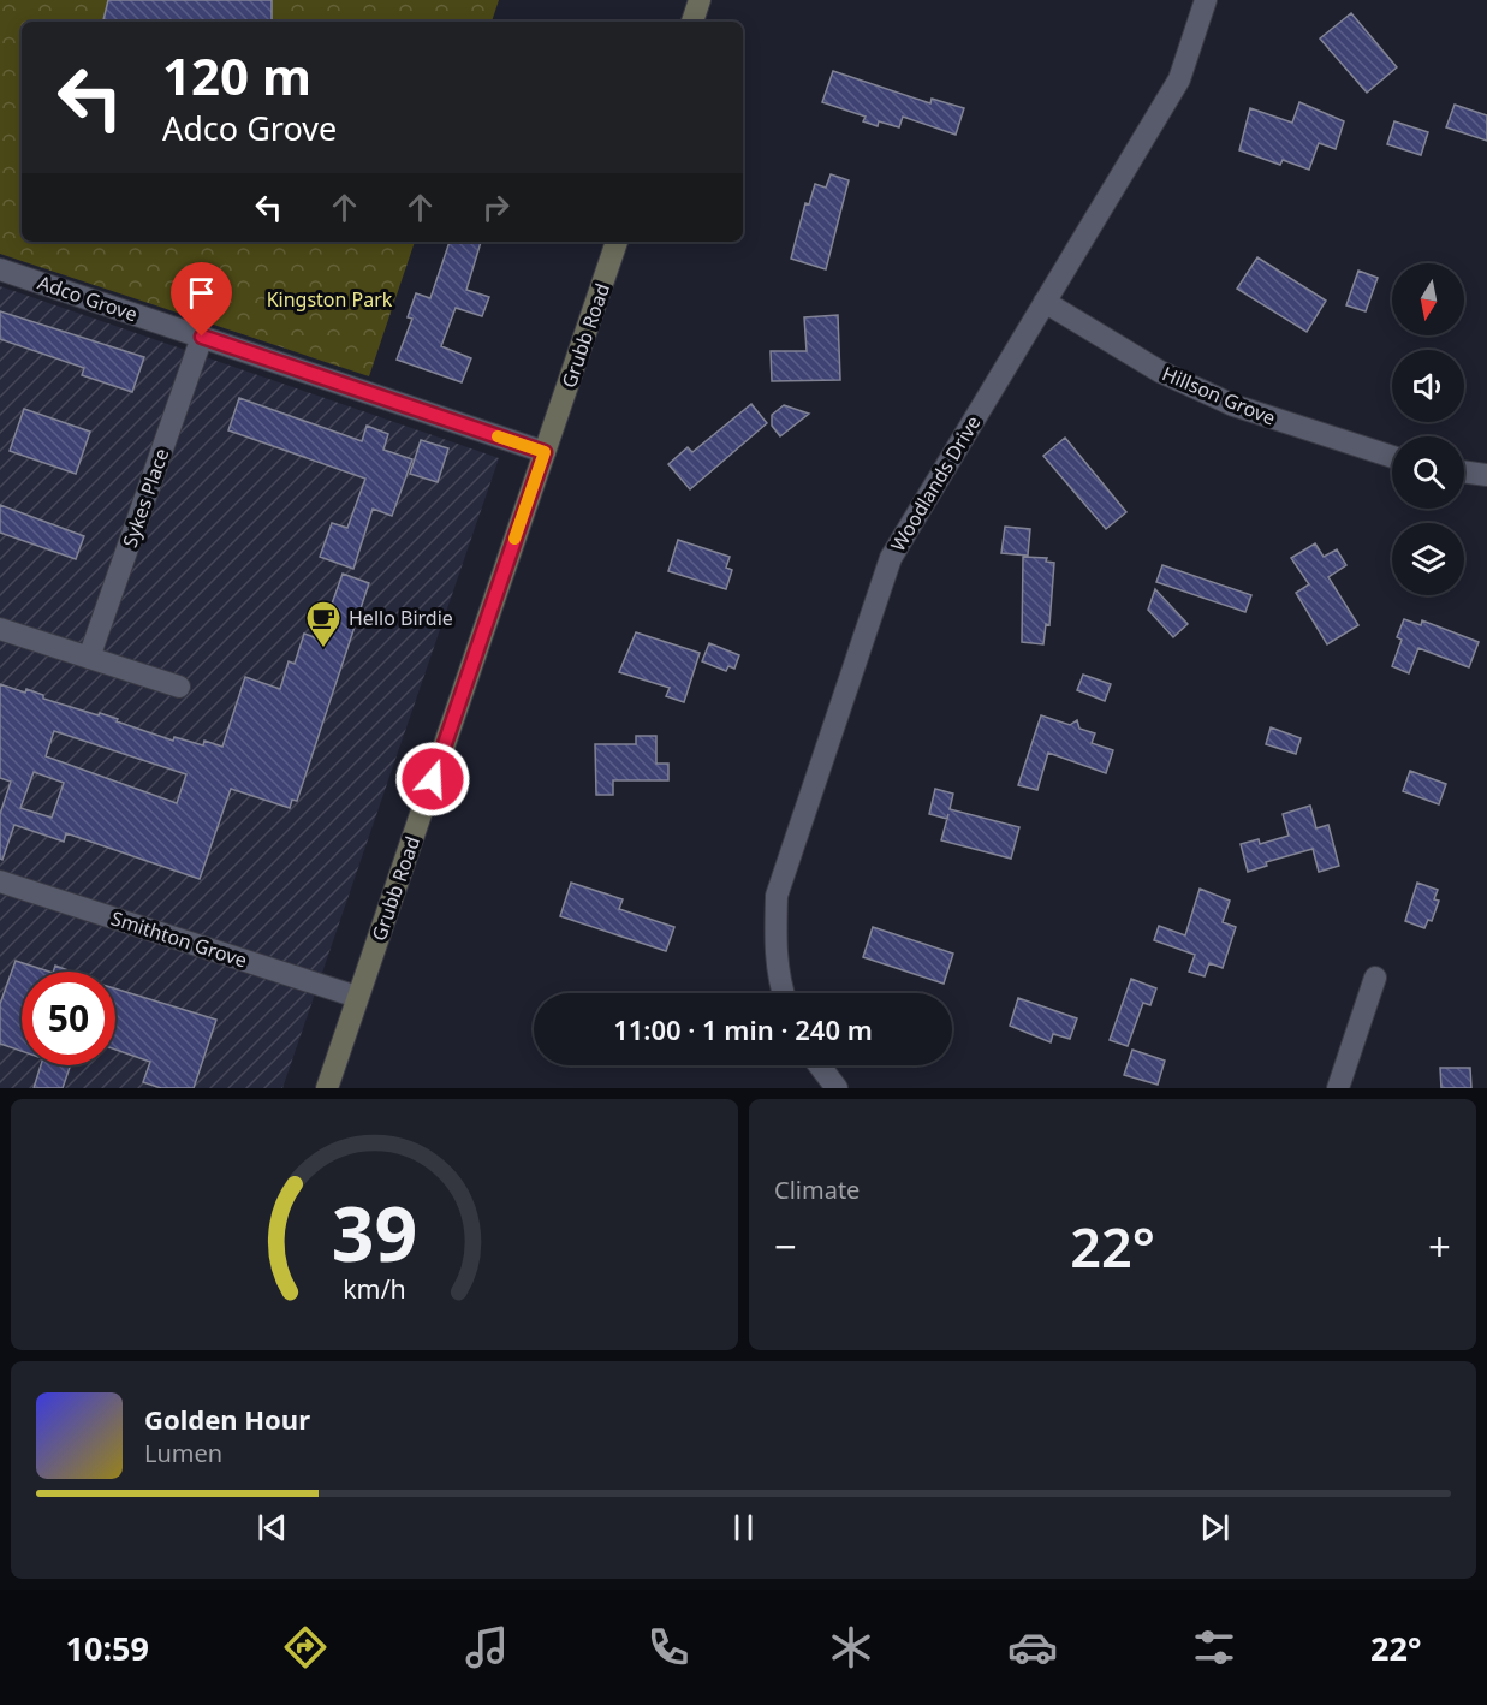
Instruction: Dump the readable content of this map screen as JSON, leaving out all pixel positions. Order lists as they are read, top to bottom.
{
  "streets": {
    "main road": ["Grubb Road"],
    "street": [
      "Adco Grove",
      "Hillson Grove",
      "Woodlands Drive",
      "Sykes Place",
      "Smithton Grove"
    ]
  },
  "crossings": [
    ["Adco Grove", "Grubb Road"],
    ["Adco Grove", "Sykes Place"],
    ["Grubb Road", "Smithton Grove"],
    ["Hillson Grove", "Woodlands Drive"]
  ],
  "parks": ["Kingston Park"],
  "places": {
    "cafe": ["Hello Birdie"]
  },
  "north": "bottom",
  "page": {
    "turn": ["120 m", "Adco Grove"],
    "limit": "50",
    "trip": "11:00 · 1 min · 240 m",
    "tile": "Climate",
    "heat": ["−", "22°", "+"],
    "song": ["Golden Hour", "Lumen"],
    "tabs": ["10:59", "22°"],
    "gauge": ["39", "km/h"]
  }
}
